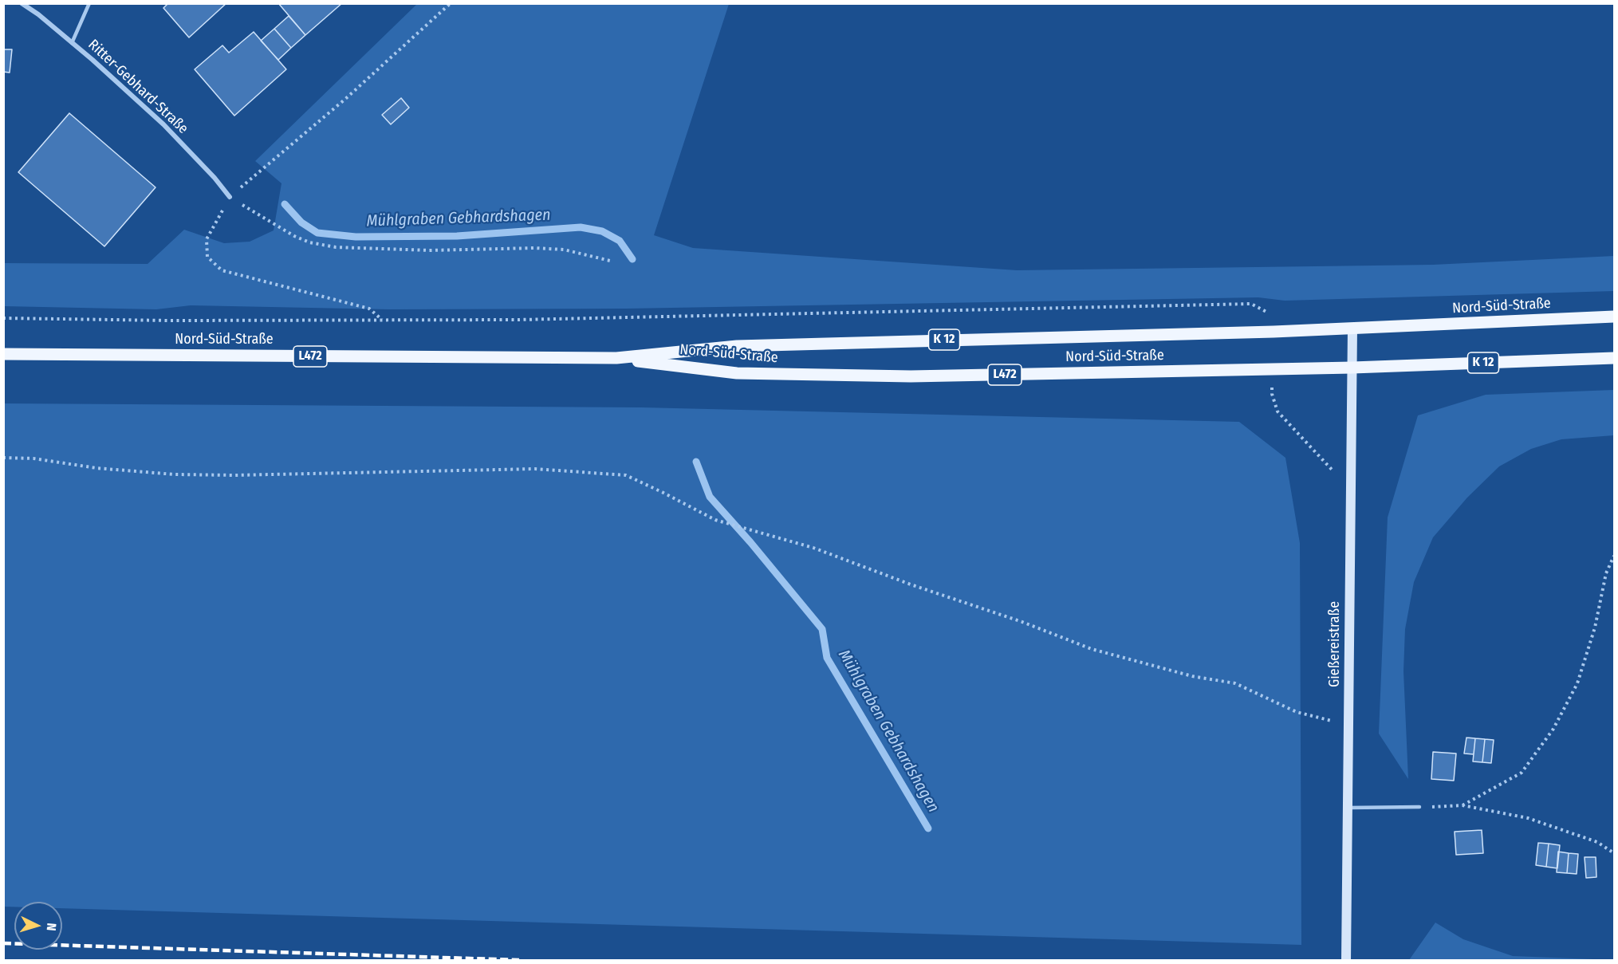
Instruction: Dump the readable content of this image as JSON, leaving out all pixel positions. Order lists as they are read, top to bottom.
{
  "streets": {
    "main road": [
      "Nord-Süd-Straße",
      "K 12",
      "L472",
      "Gießereistraße"
    ],
    "street": ["Ritter-Gebhard-Straße"]
  },
  "crossings": [
    ["Nord-Süd-Straße", "Gießereistraße"]
  ],
  "water": ["Mühlgraben Gebhardshagen"],
  "north": "right"
}
